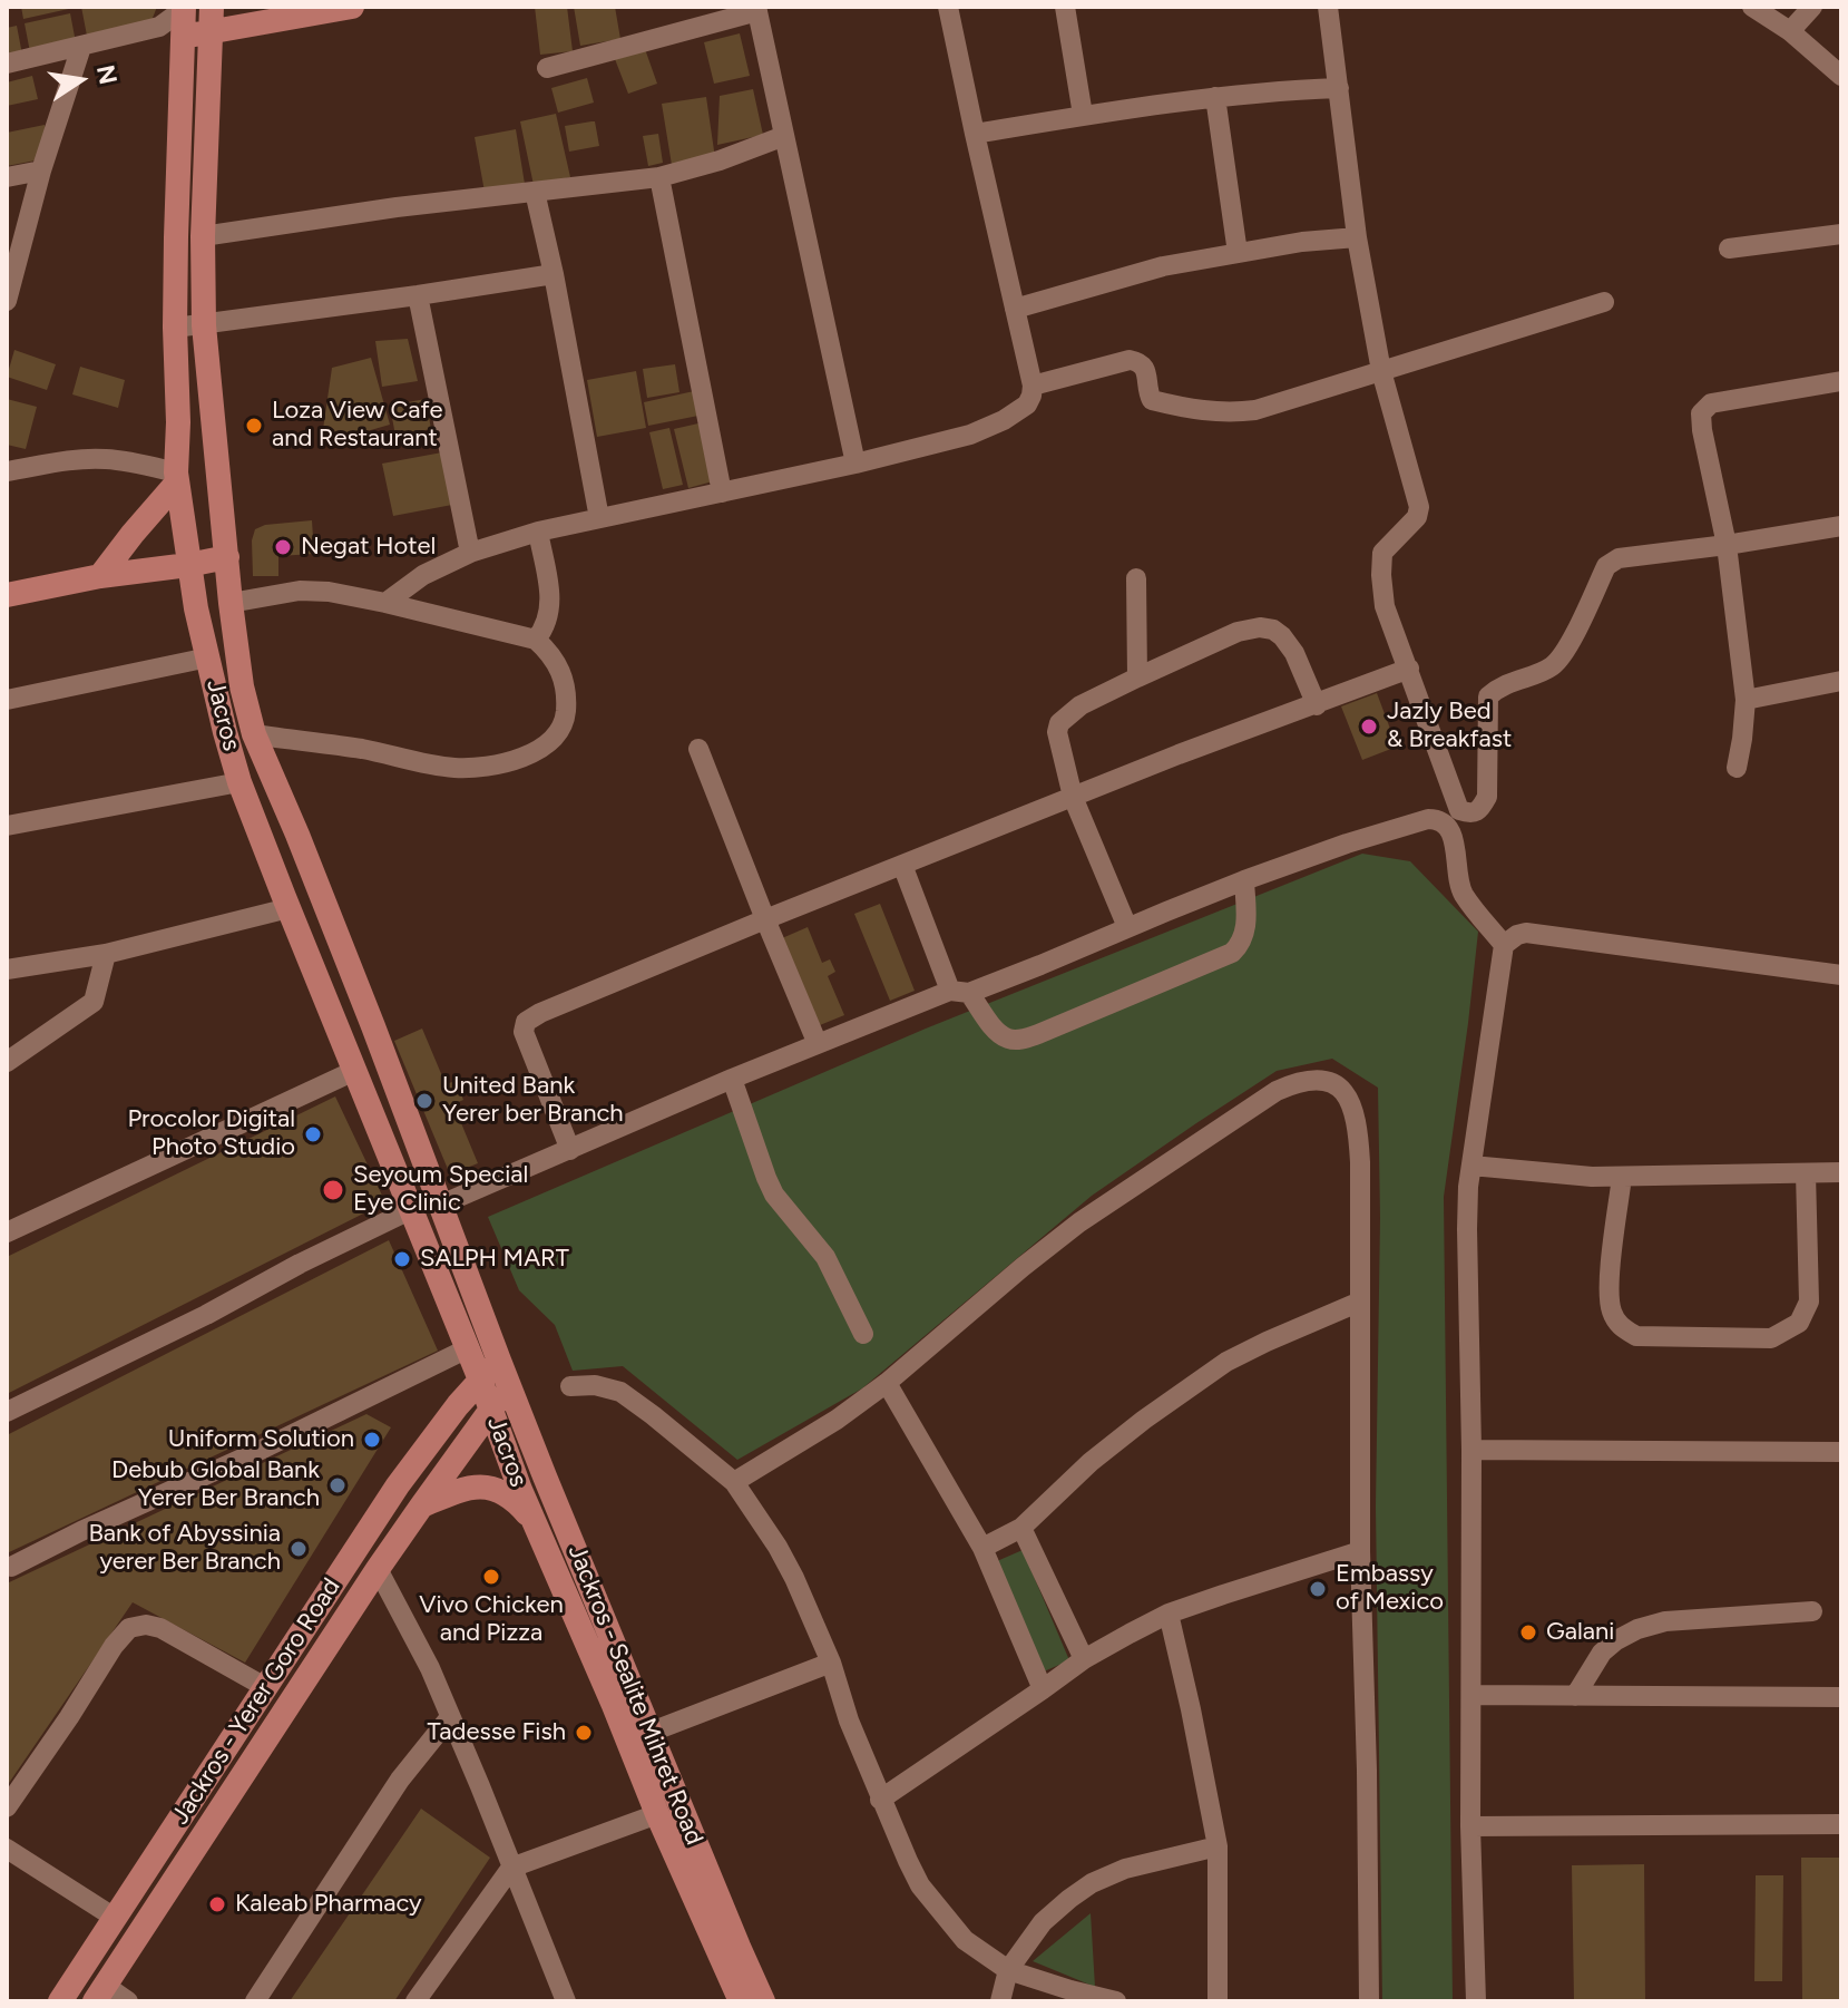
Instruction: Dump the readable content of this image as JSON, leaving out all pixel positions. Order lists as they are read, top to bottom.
{
  "streets": {
    "main road": ["Jacros", "Jackros - Sealite Mihret Road", "Jackros - Yerer Goro Road"]
  },
  "crossings": [
    ["Jacros", "Jackros - Sealite Mihret Road"],
    ["Jacros", "Jackros - Yerer Goro Road"]
  ],
  "places": [
    "Loza View Cafe and Restaurant",
    "Negat Hotel",
    "Jazly Bed & Breakfast",
    "United Bank Yerer ber Branch",
    "Procolor Digital Photo Studio",
    "Seyoum Special Eye Clinic",
    "SALPH MART",
    "Uniform Solution",
    "Debub Global Bank Yerer Ber Branch",
    "Bank of Abyssinia yerer Ber Branch",
    "Vivo Chicken and Pizza",
    "Embassy of Mexico",
    "Galani",
    "Tadesse Fish",
    "Kaleab Pharmacy"
  ],
  "north": "right"
}
